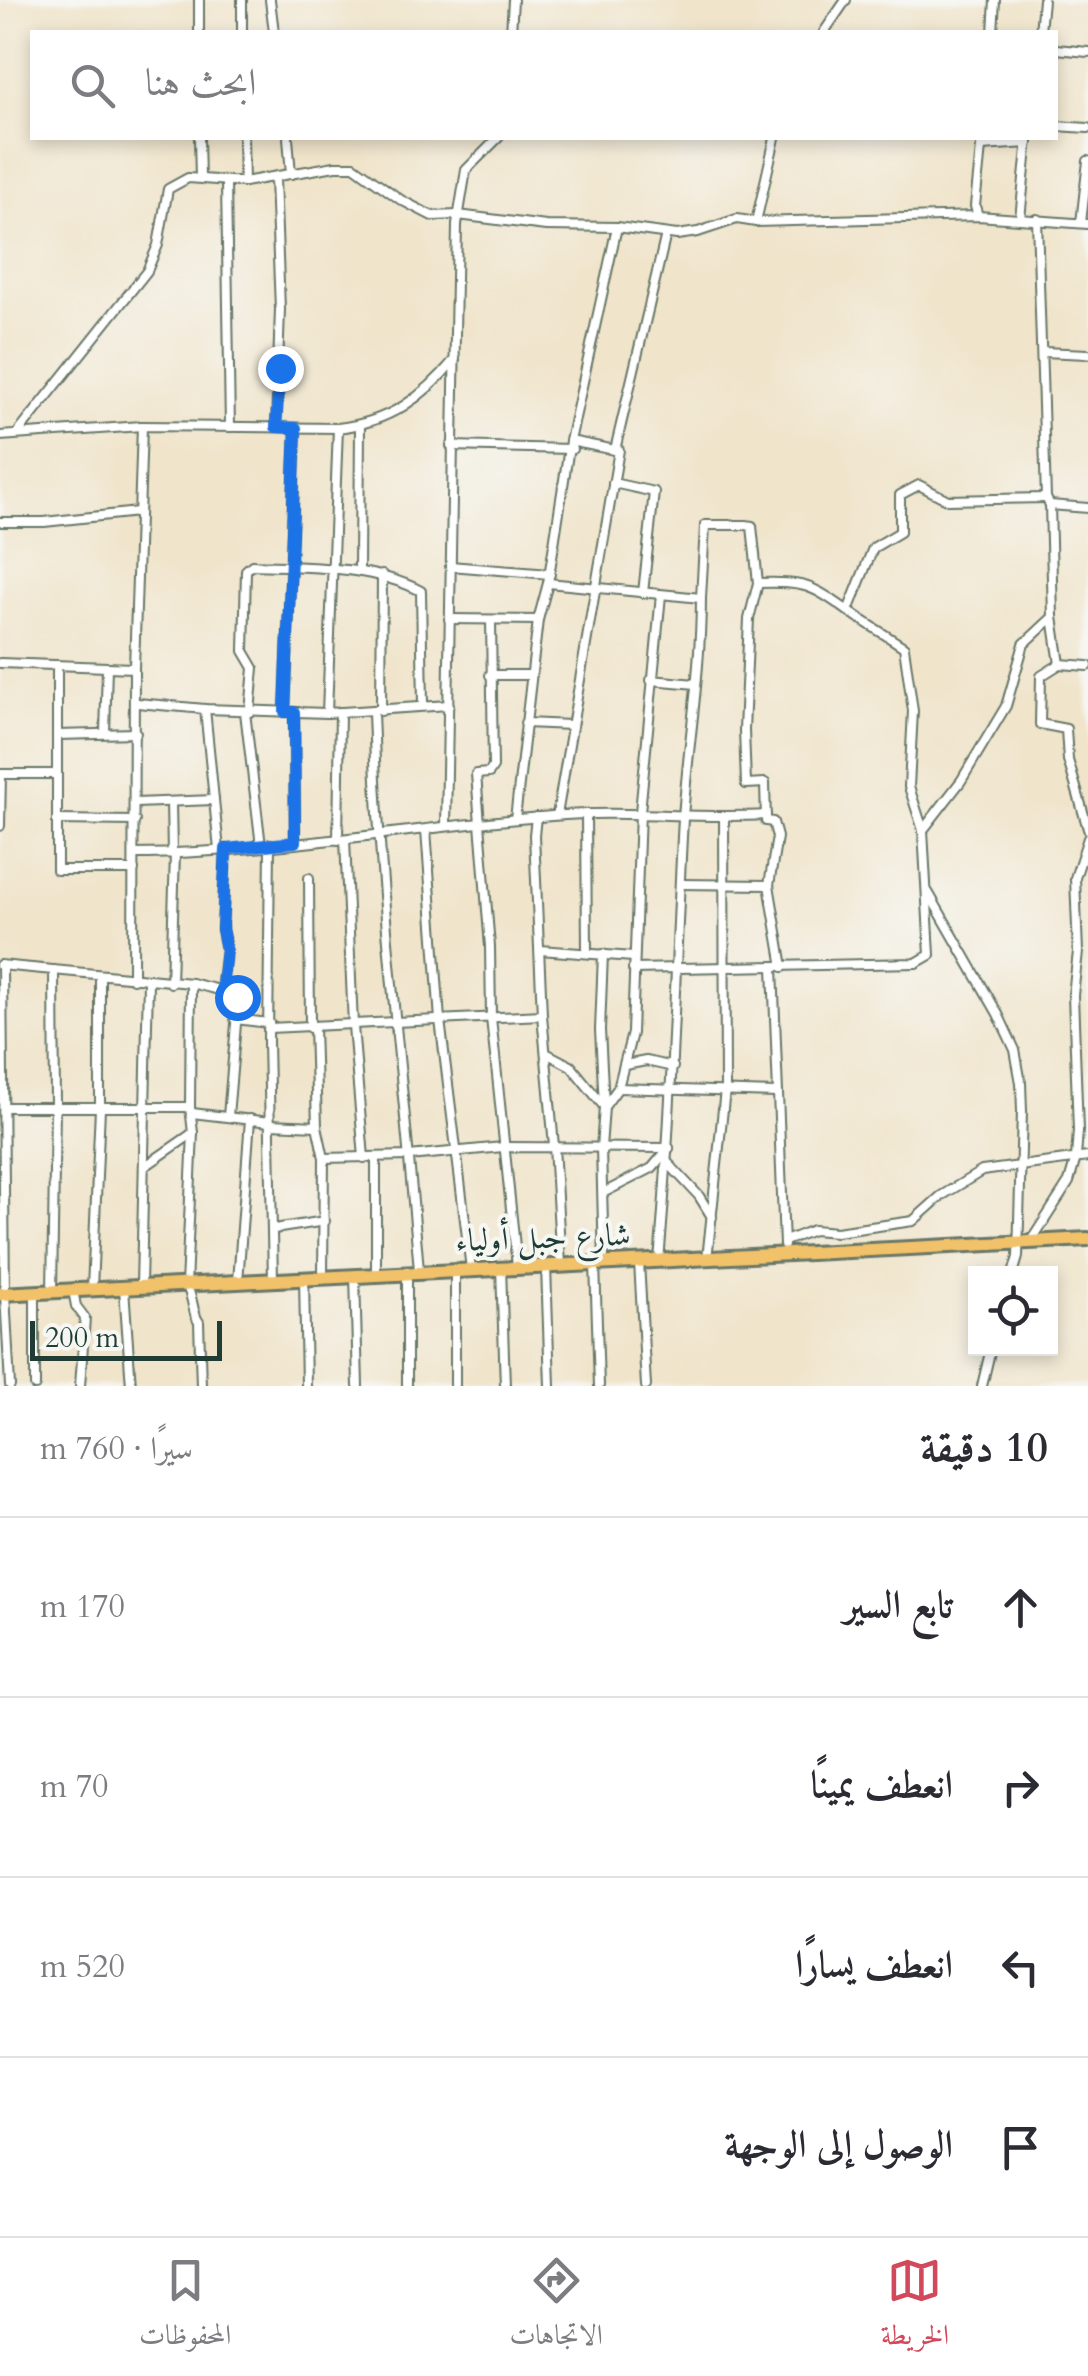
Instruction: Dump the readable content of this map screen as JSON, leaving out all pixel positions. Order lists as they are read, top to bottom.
{
  "streets": {
    "highway": ["شارع جبل أولياء"]
  },
  "scale_bar": "200 m",
  "page": {
    "search": "ابحث هنا",
    "scale": "200 m",
    "heading": ["10 دقيقة", "سيرًا · 760 m"],
    "list": [
      ["تابع السير", "170 m"],
      ["انعطف يمينًا", "70 m"],
      ["انعطف يسارًا", "520 m"],
      "الوصول إلى الوجهة"
    ],
    "nav": ["الخريطة", "الاتجاهات", "المحفوظات"]
  }
}
